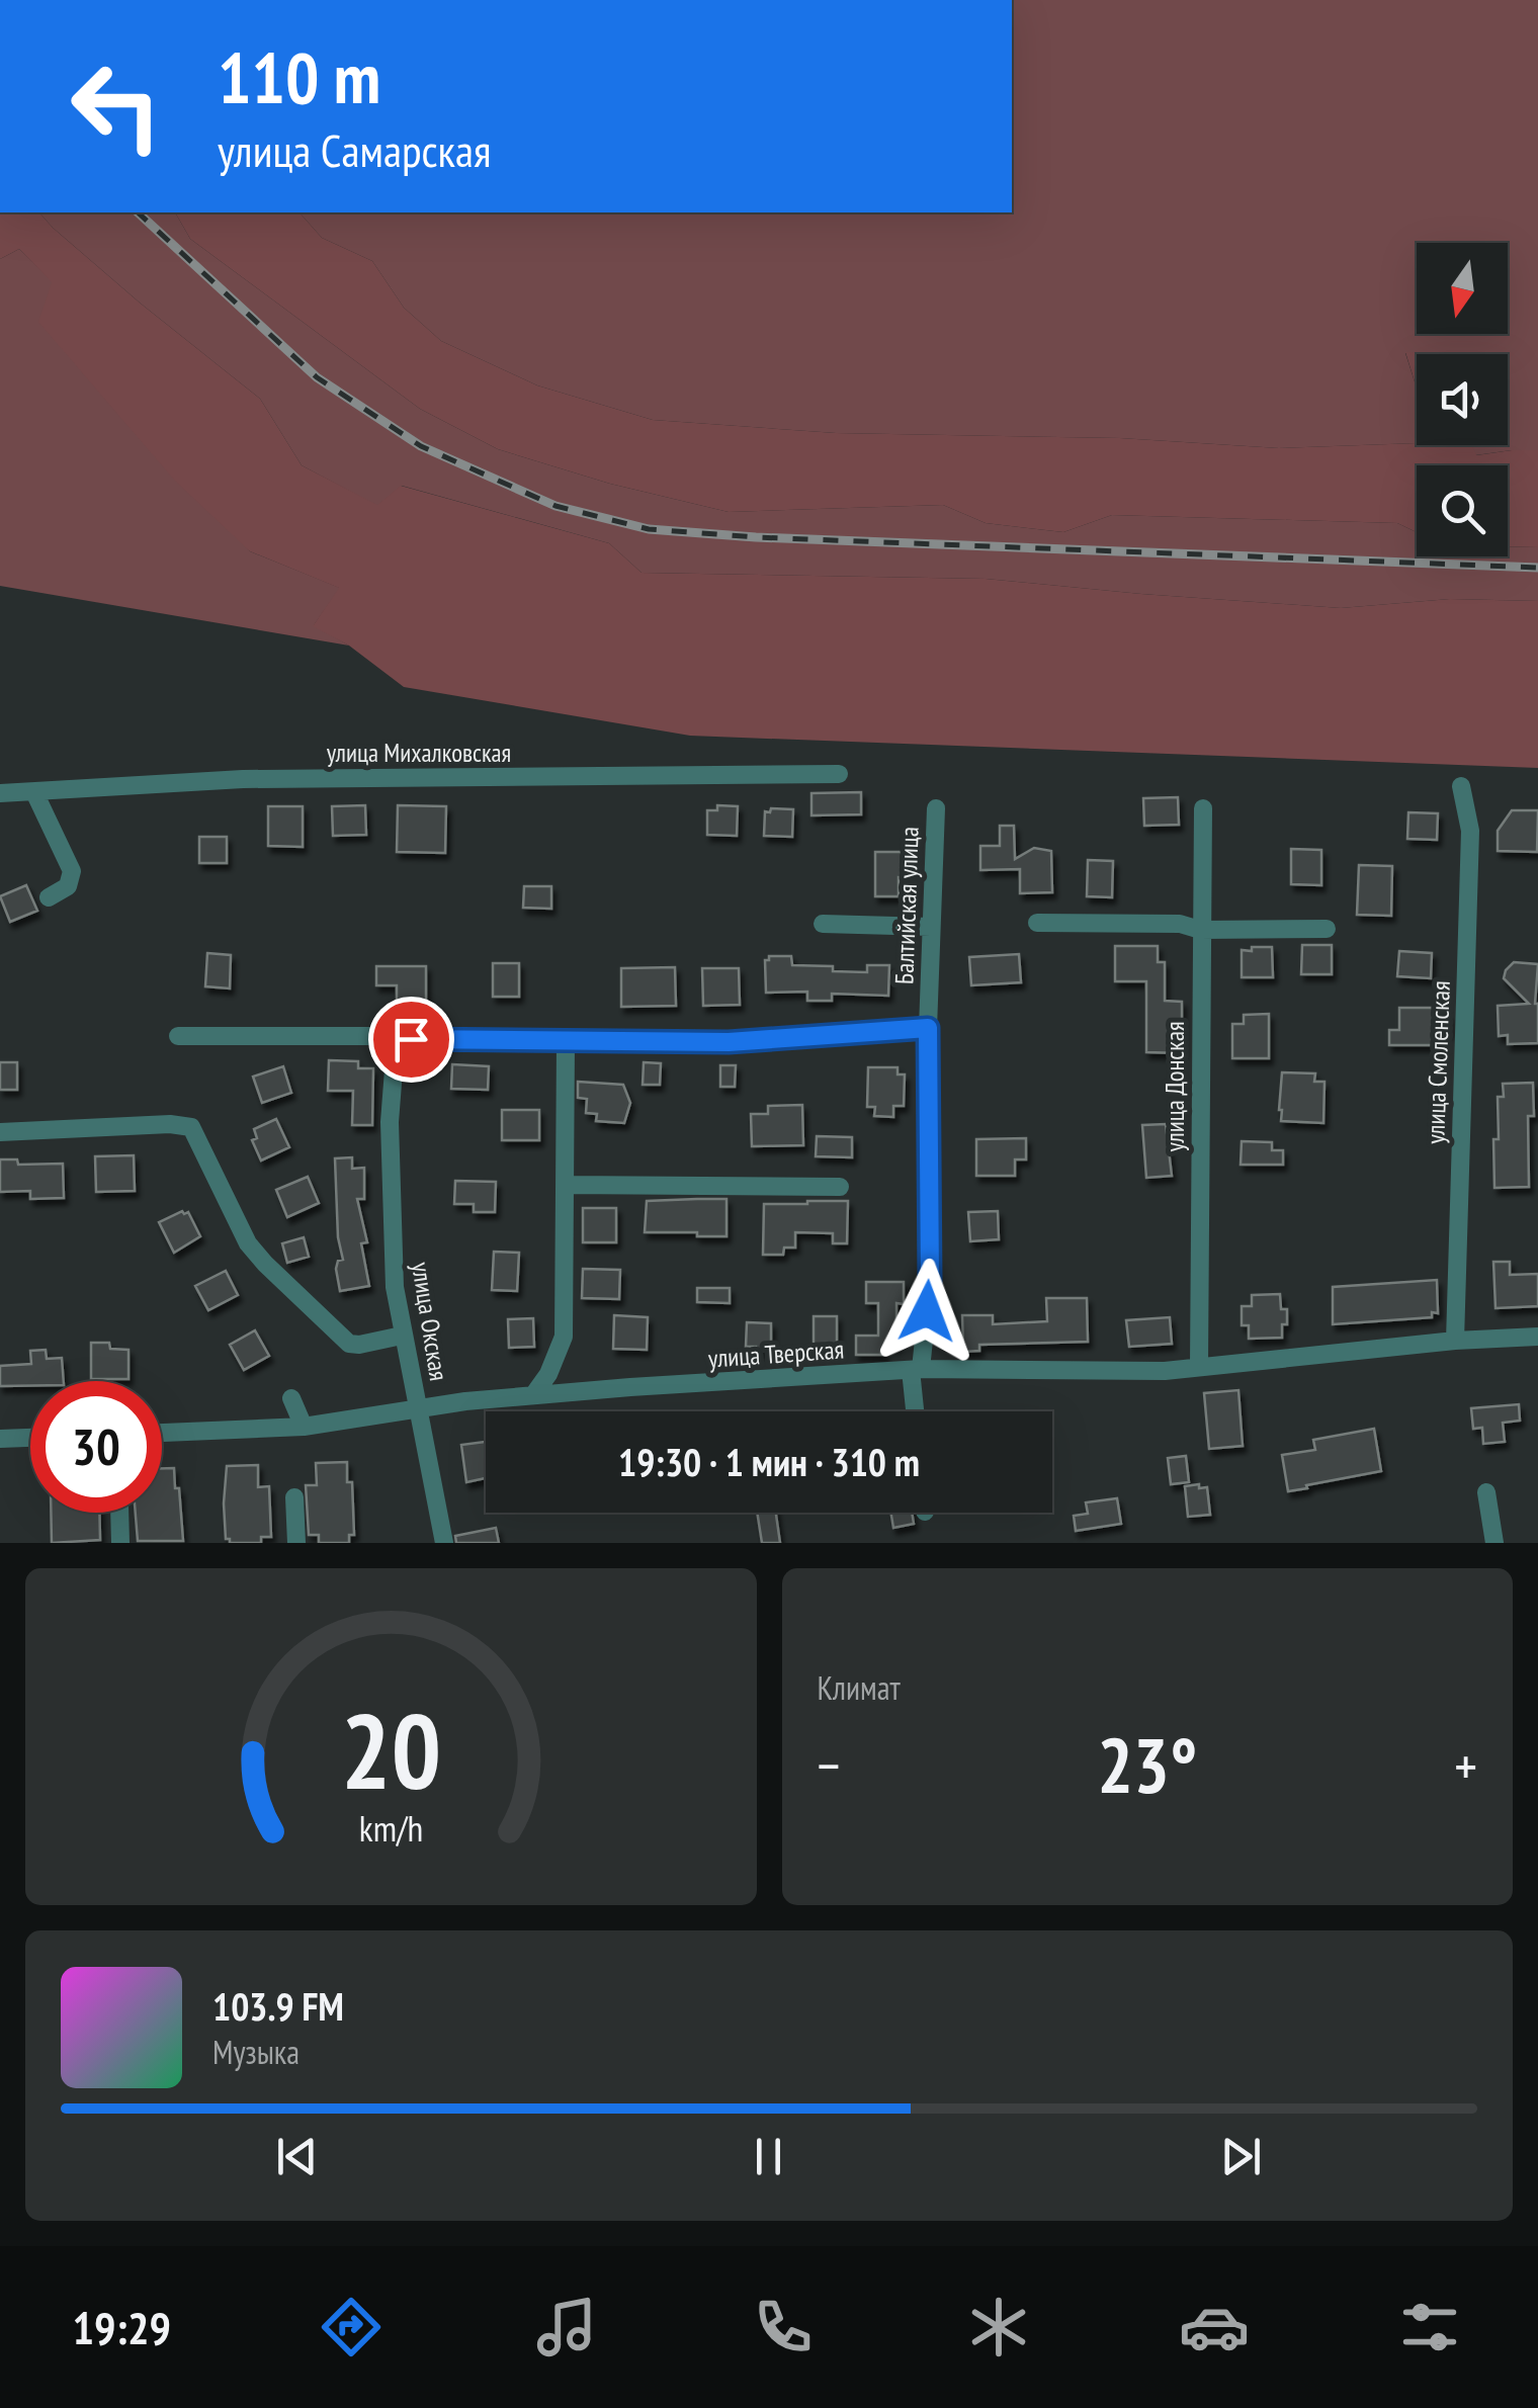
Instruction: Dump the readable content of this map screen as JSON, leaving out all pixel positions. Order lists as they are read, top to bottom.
{
  "streets": {
    "street": [
      "улица Михалковская",
      "Балтийская улица",
      "улица Смоленская",
      "улица Донская",
      "улица Окская",
      "улица Тверская"
    ]
  },
  "crossings": [
    ["Балтийская улица", "улица Тверская"],
    ["улица Смоленская", "улица Тверская"],
    ["улица Донская", "улица Тверская"],
    ["улица Окская", "улица Тверская"]
  ],
  "north": "bottom",
  "page": {
    "turn": ["110 m", "улица Самарская"],
    "limit": "30",
    "trip": "19:30 · 1 мин · 310 m",
    "tile": "Климат",
    "heat": ["−", "23°", "+"],
    "song": ["103.9 FM", "Музыка"],
    "tabs": "19:29",
    "gauge": ["20", "km/h"]
  }
}
